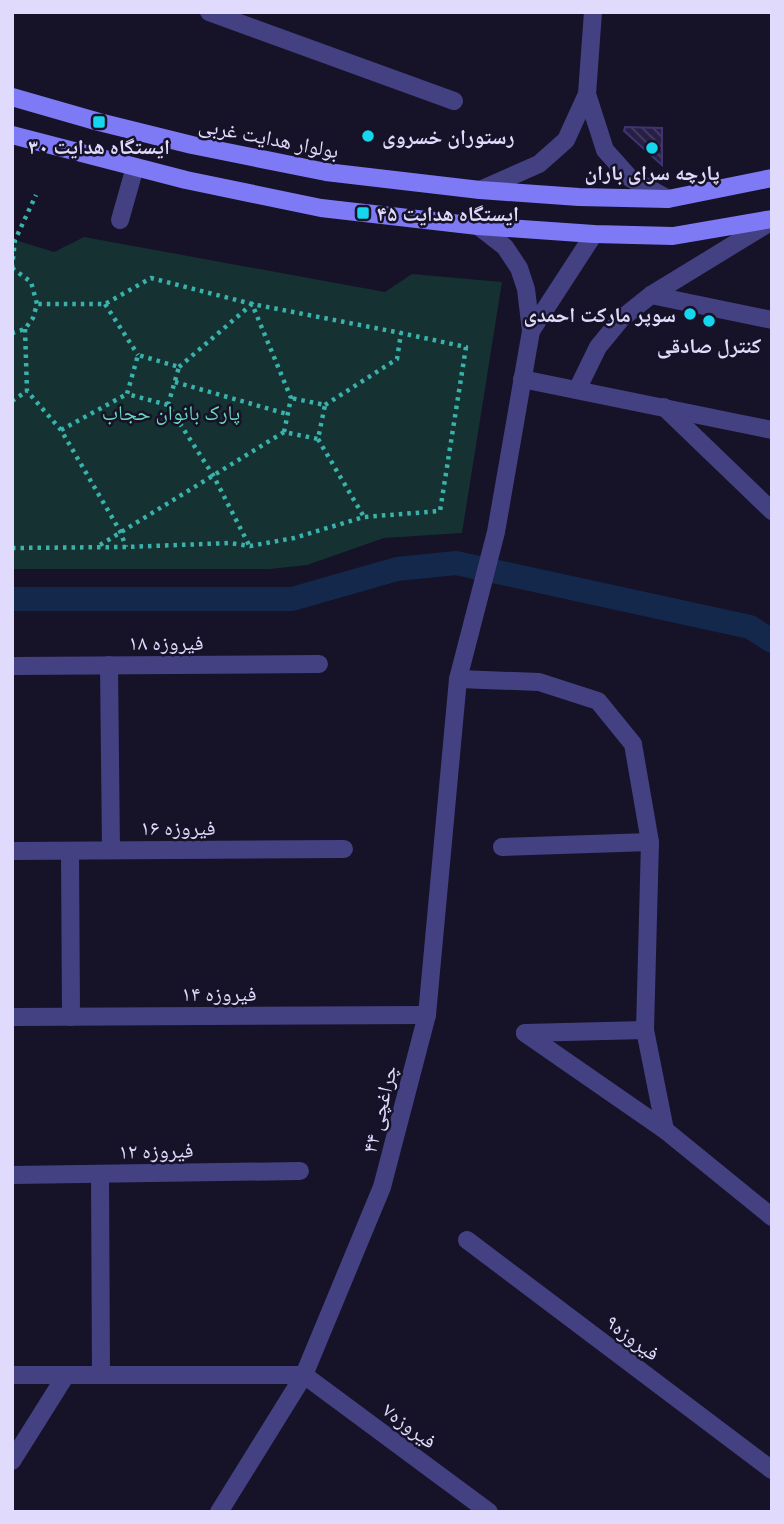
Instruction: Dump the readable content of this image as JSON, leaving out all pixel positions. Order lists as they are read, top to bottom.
{
  "streets": {
    "main road": ["بولوار هدایت غربی"],
    "street": [
      "فیروزه ۱۸",
      "فیروزه ۱۶",
      "فیروزه ۱۴",
      "چراغچی ۴۴",
      "فیروزه ۱۲",
      "فیروزه۹",
      "فیروزه۷"
    ]
  },
  "crossings": [
    ["فیروزه ۱۴", "چراغچی ۴۴"],
    ["چراغچی ۴۴", "فیروزه۷"]
  ],
  "parks": ["پارک بانوان حجاب"],
  "places": {
    "transit": ["ایستگاه هدایت ٣٠", "ایستگاه هدایت ۴۵"],
    "other": [
      "رستوران خسروی",
      "پارچه سرای باران",
      "سوپر مارکت احمدی",
      "کنترل صادقی"
    ]
  }
}
